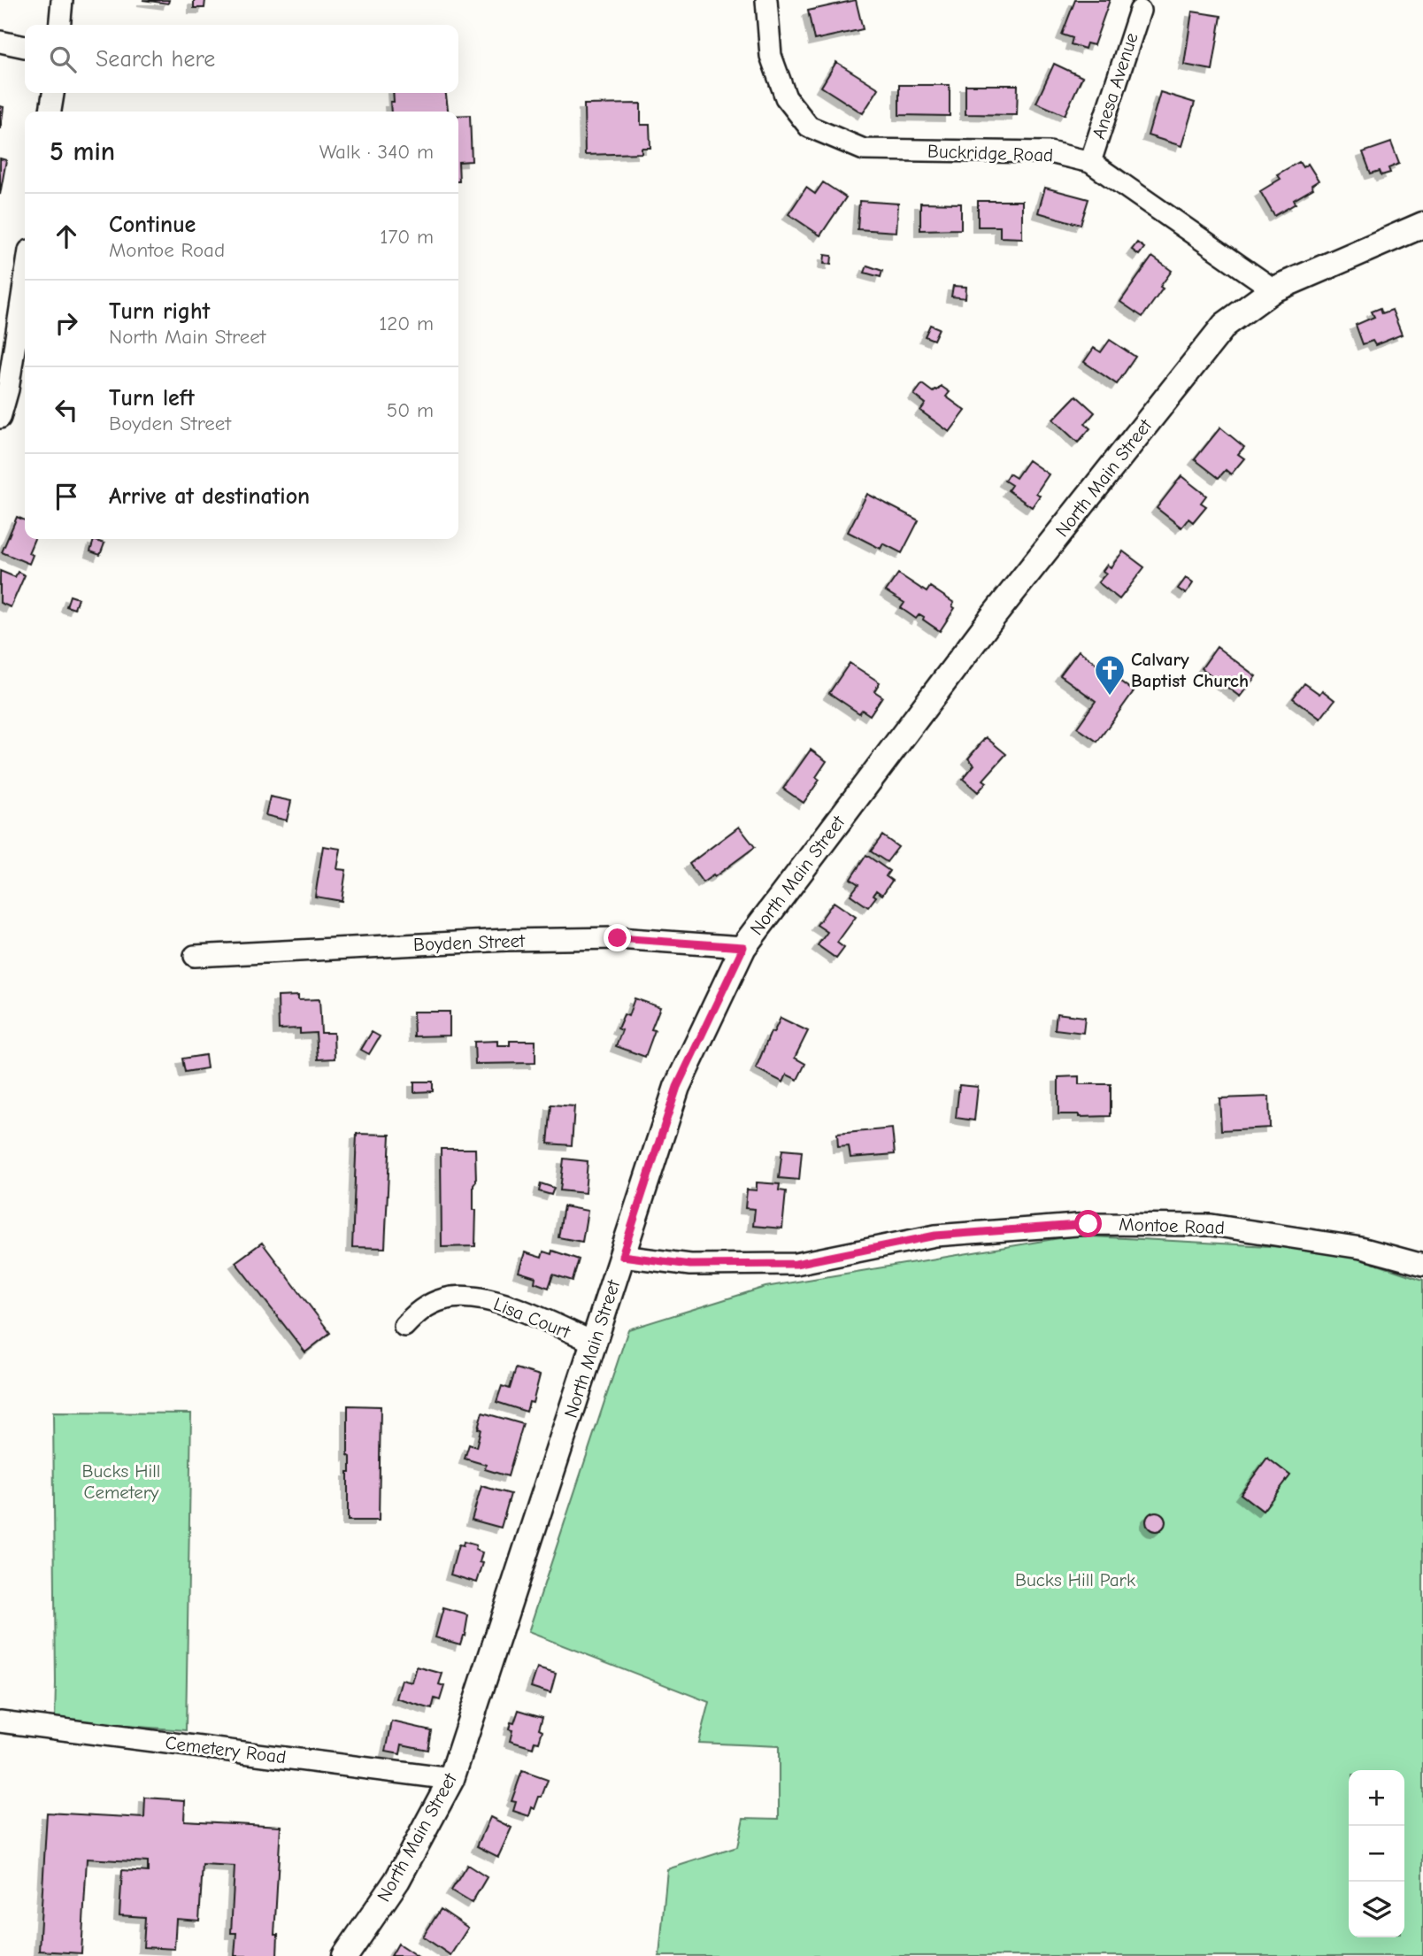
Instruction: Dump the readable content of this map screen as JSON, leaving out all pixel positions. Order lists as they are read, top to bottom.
{
  "streets": {
    "main road": ["North Main Street"],
    "street": [
      "Anesa Avenue",
      "Buckridge Road",
      "Boyden Street",
      "Montoe Road",
      "Lisa Court",
      "Cemetery Road"
    ]
  },
  "crossings": [
    ["Anesa Avenue", "Buckridge Road"],
    ["Buckridge Road", "North Main Street"],
    ["North Main Street", "Boyden Street"],
    ["North Main Street", "Montoe Road"],
    ["North Main Street", "Lisa Court"],
    ["North Main Street", "Cemetery Road"]
  ],
  "parks": ["Bucks Hill Cemetery", "Bucks Hill Park"],
  "places": {
    "church": ["Calvary Baptist Church"]
  },
  "page": {
    "search": "Search here",
    "heading": ["5 min", "Walk · 340 m"],
    "list": [
      ["Continue", "Montoe Road", "170 m"],
      ["Turn right", "North Main Street", "120 m"],
      ["Turn left", "Boyden Street", "50 m"],
      "Arrive at destination"
    ],
    "map_buttons": ["+", "−"]
  }
}
